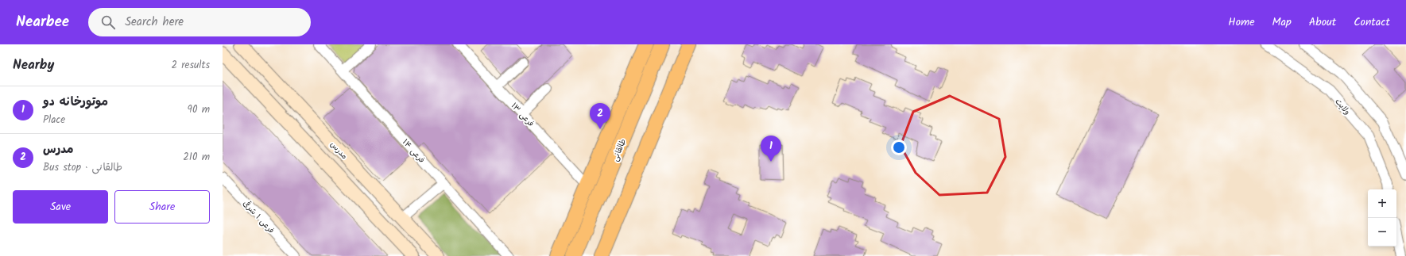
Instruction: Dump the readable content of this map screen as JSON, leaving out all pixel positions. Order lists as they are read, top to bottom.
{
  "streets": {
    "main road": ["مدرس", "طالقانی"],
    "street": [
      "ولایت",
      "فرعی ۱۳",
      "فرعی ۱۴",
      "فرعی ۱ شرقی"
    ]
  },
  "page": {
    "header": "Nearbee",
    "search": "Search here",
    "nav": [
      "Home",
      "Map",
      "About",
      "Contact"
    ],
    "heading": ["Nearby", "2 results"],
    "list": [
      {
        "mark": "1",
        "name": "موتورخانه دو",
        "note": "Place",
        "value": "90 m"
      },
      {
        "mark": "2",
        "name": "مدرس",
        "note": "Bus stop · طالقانی",
        "value": "210 m"
      }
    ],
    "pins": ["2", "1"],
    "buttons": ["Save", "Share"],
    "map_buttons": ["+", "−"]
  }
}
